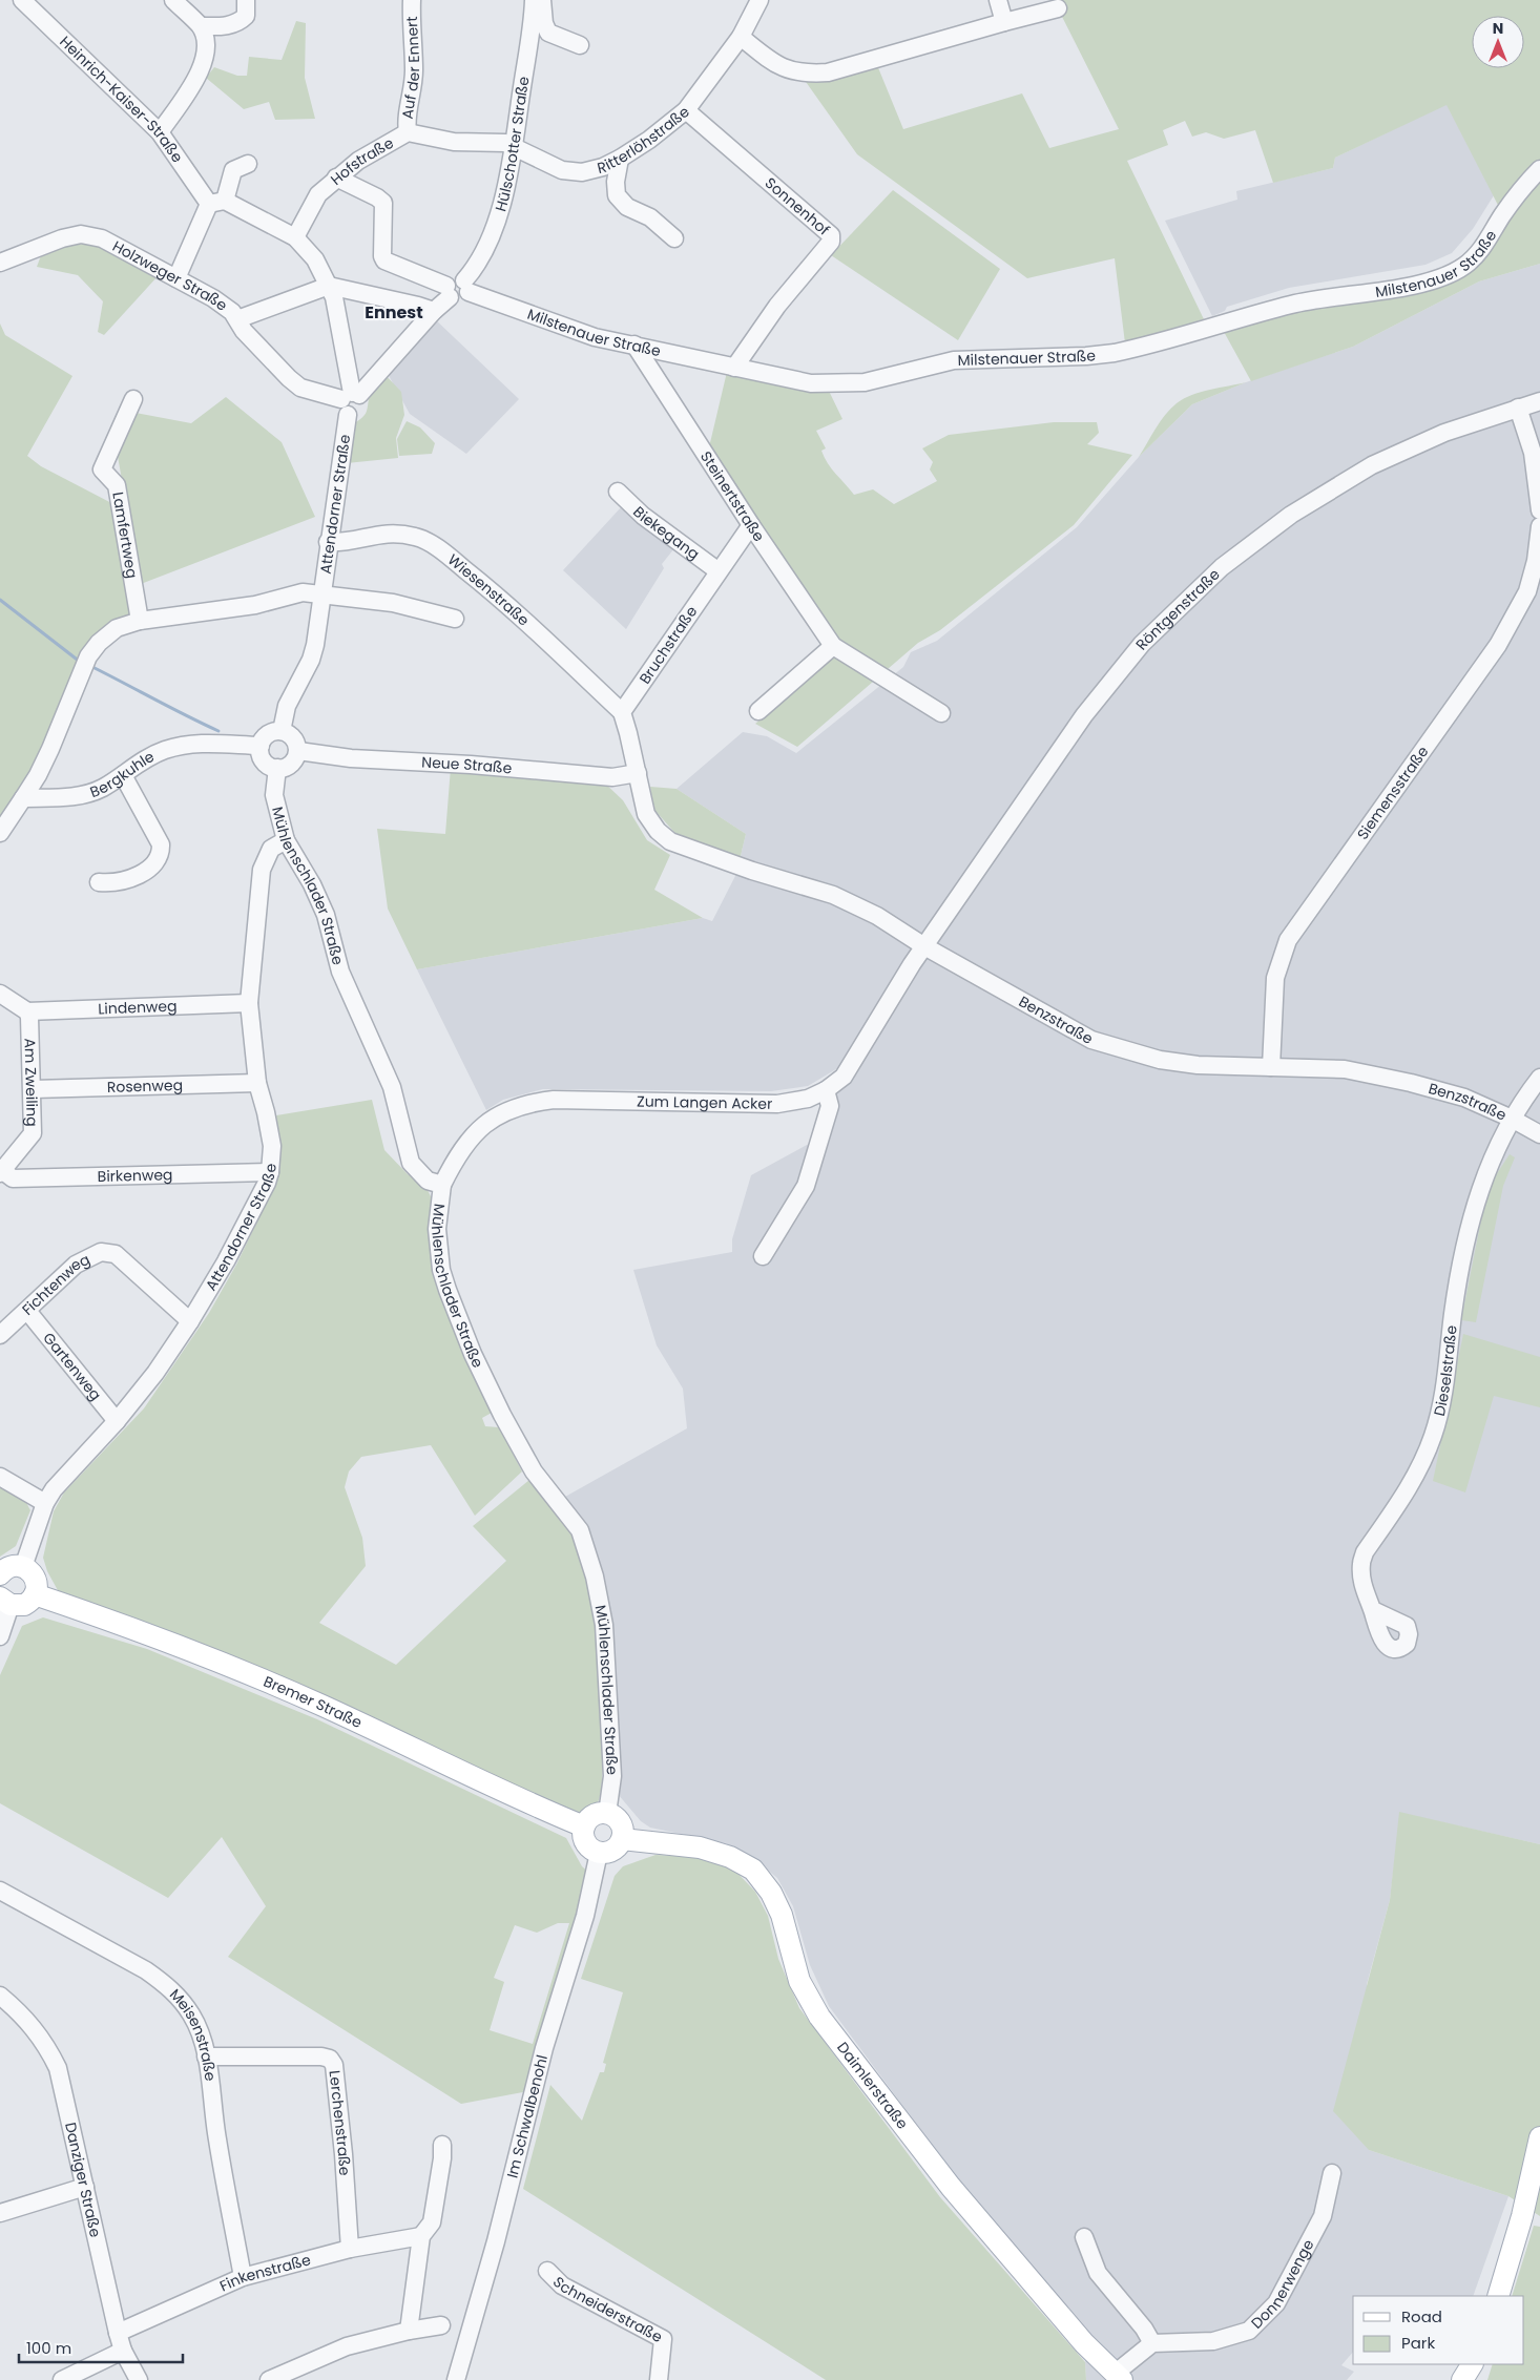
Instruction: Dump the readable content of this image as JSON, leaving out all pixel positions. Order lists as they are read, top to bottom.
{
  "streets": {
    "main road": ["Bremer Straße", "Daimlerstraße"],
    "street": [
      "Auf der Ennert",
      "Heinrich-Kaiser-Straße",
      "Ritterlöhstraße",
      "Hülschotter Straße",
      "Hofstraße",
      "Sonnenhof",
      "Milstenauer Straße",
      "Holzweger Straße",
      "Steinertstraße",
      "Attendorner Straße",
      "Biekegang",
      "Lamfertweg",
      "Wiesenstraße",
      "Röntgenstraße",
      "Bruchstraße",
      "Neue Straße",
      "Bergkuhle",
      "Siemensstraße",
      "Mühlenschlader Straße",
      "Lindenweg",
      "Benzstraße",
      "Am Zweiling",
      "Rosenweg",
      "Zum Langen Acker",
      "Birkenweg",
      "Fichtenweg",
      "Gartenweg",
      "Dieselstraße",
      "Meisenstraße",
      "Im Schwalbenohl",
      "Lerchenstraße",
      "Danziger Straße",
      "Finkenstraße",
      "Donnerwenge",
      "Schneiderstraße"
    ]
  },
  "crossings": [
    ["Auf der Ennert", "Hofstraße"],
    ["Heinrich-Kaiser-Straße", "Hofstraße"],
    ["Ritterlöhstraße", "Hülschotter Straße"],
    ["Ritterlöhstraße", "Hofstraße"],
    ["Ritterlöhstraße", "Sonnenhof"],
    ["Hülschotter Straße", "Hofstraße"],
    ["Hülschotter Straße", "Milstenauer Straße"],
    ["Sonnenhof", "Milstenauer Straße"],
    ["Milstenauer Straße", "Steinertstraße"],
    ["Holzweger Straße", "Attendorner Straße"],
    ["Steinertstraße", "Bruchstraße"],
    ["Attendorner Straße", "Wiesenstraße"],
    ["Attendorner Straße", "Neue Straße"],
    ["Attendorner Straße", "Bergkuhle"],
    ["Attendorner Straße", "Mühlenschlader Straße"],
    ["Attendorner Straße", "Lindenweg"],
    ["Attendorner Straße", "Rosenweg"],
    ["Attendorner Straße", "Birkenweg"],
    ["Attendorner Straße", "Fichtenweg"],
    ["Attendorner Straße", "Gartenweg"],
    ["Biekegang", "Bruchstraße"],
    ["Wiesenstraße", "Bruchstraße"],
    ["Röntgenstraße", "Benzstraße"],
    ["Röntgenstraße", "Zum Langen Acker"],
    ["Neue Straße", "Bergkuhle"],
    ["Neue Straße", "Mühlenschlader Straße"],
    ["Neue Straße", "Benzstraße"],
    ["Bergkuhle", "Mühlenschlader Straße"],
    ["Siemensstraße", "Benzstraße"],
    ["Mühlenschlader Straße", "Zum Langen Acker"],
    ["Mühlenschlader Straße", "Bremer Straße"],
    ["Mühlenschlader Straße", "Daimlerstraße"],
    ["Mühlenschlader Straße", "Im Schwalbenohl"],
    ["Lindenweg", "Am Zweiling"],
    ["Benzstraße", "Zum Langen Acker"],
    ["Benzstraße", "Dieselstraße"],
    ["Am Zweiling", "Rosenweg"],
    ["Am Zweiling", "Birkenweg"],
    ["Fichtenweg", "Gartenweg"],
    ["Bremer Straße", "Daimlerstraße"],
    ["Bremer Straße", "Im Schwalbenohl"],
    ["Meisenstraße", "Lerchenstraße"],
    ["Meisenstraße", "Finkenstraße"],
    ["Daimlerstraße", "Im Schwalbenohl"],
    ["Lerchenstraße", "Finkenstraße"],
    ["Danziger Straße", "Finkenstraße"]
  ],
  "districts": ["Ennest"],
  "legend": ["Road", "Park"],
  "scale_bar": "100 m",
  "north": "top"
}
